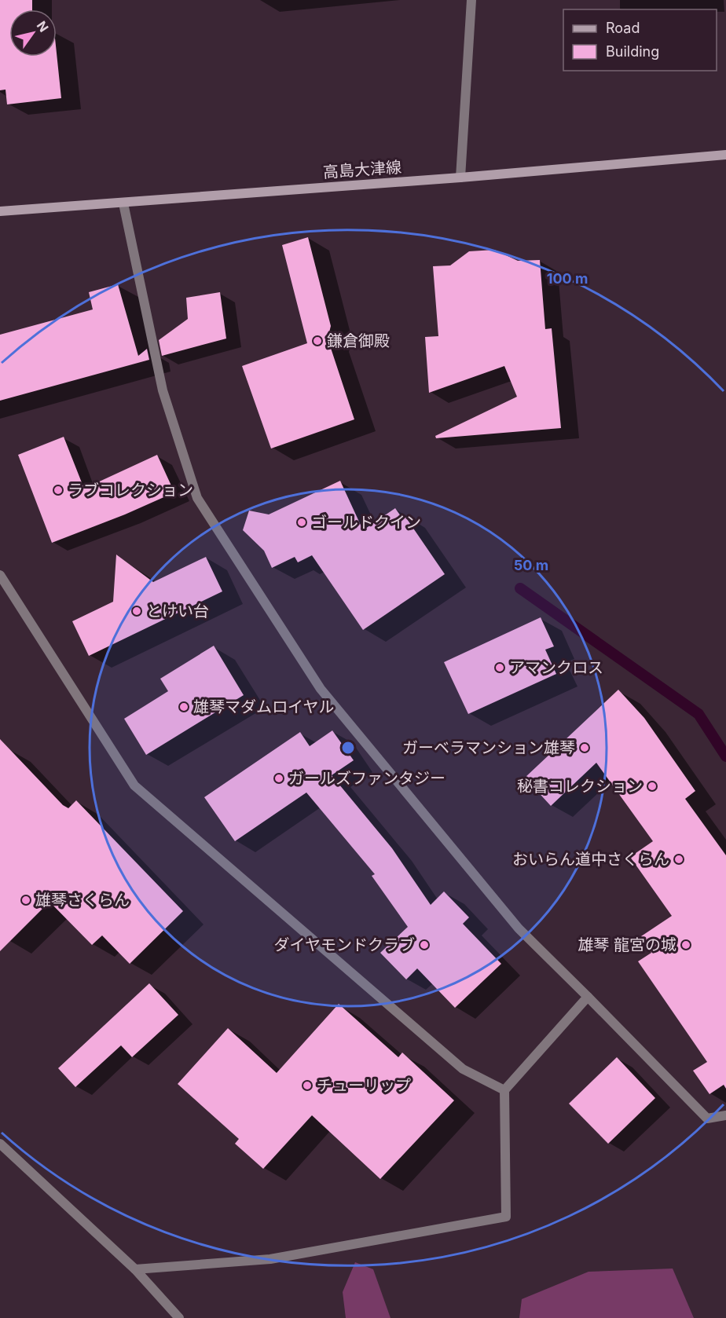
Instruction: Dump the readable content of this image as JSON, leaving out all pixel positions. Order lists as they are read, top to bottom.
{
  "streets": {
    "main road": ["高島大津線"]
  },
  "places": [
    "鎌倉御殿",
    "ラブコレクション",
    "ゴールドクイン",
    "とけい台",
    "アマンクロス",
    "雄琴マダムロイヤル",
    "ガーベラマンション雄琴",
    "ガールズファンタジー",
    "秘書コレクション",
    "おいらん道中さくらん",
    "雄琴さくらん",
    "ダイヤモンドクラブ",
    "雄琴 龍宮の城",
    "チューリップ"
  ],
  "legend": ["Road", "Building"],
  "north": "top right",
  "rings": ["100 m", "50 m"]
}
